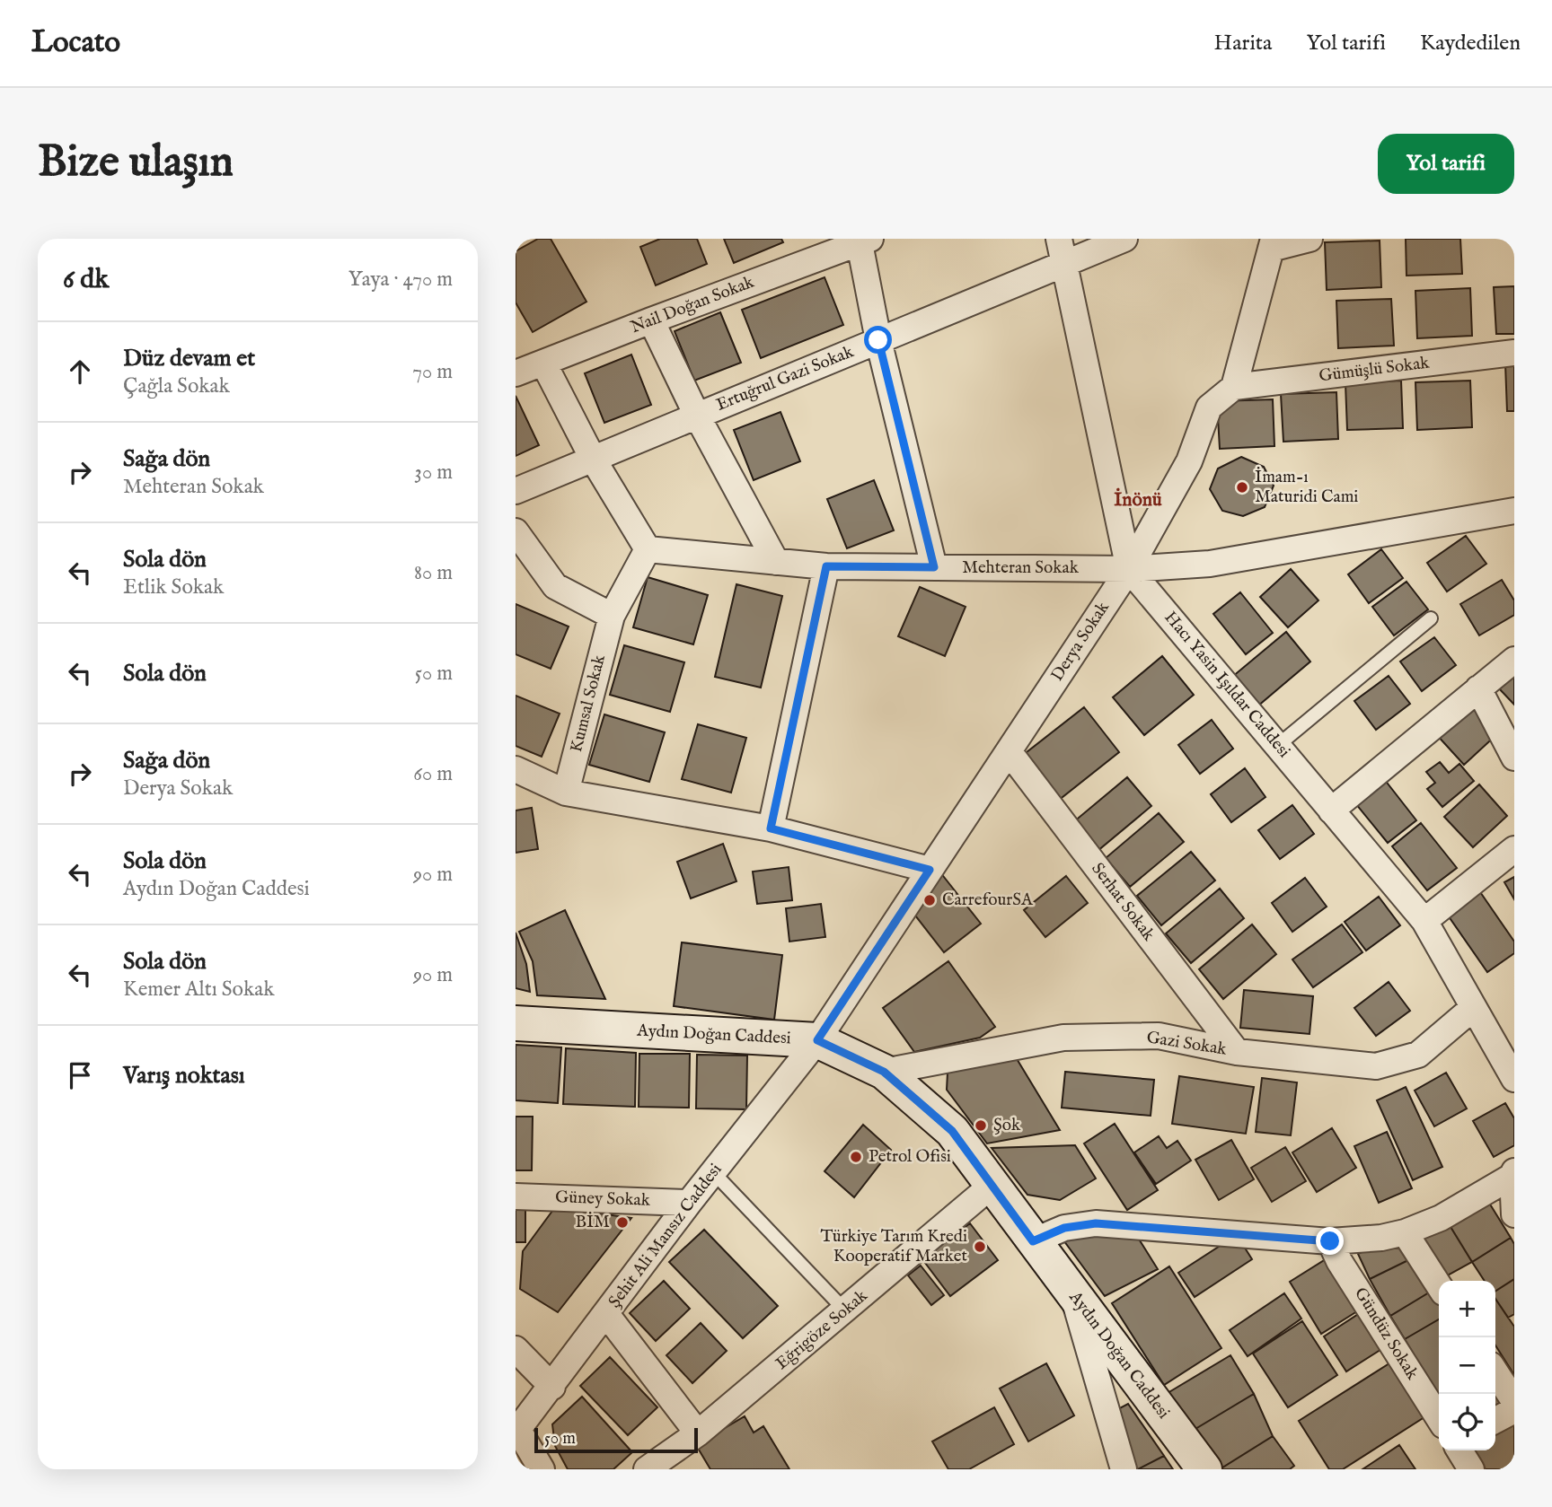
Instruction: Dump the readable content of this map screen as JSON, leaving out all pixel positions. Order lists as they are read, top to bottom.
{
  "streets": {
    "main road": ["Aydın Doğan Caddesi"],
    "street": [
      "Nail Doğan Sokak",
      "Gümüşlü Sokak",
      "Ertuğrul Gazi Sokak",
      "Mehteran Sokak",
      "Derya Sokak",
      "Hacı Yasin Işıldar Caddesi",
      "Kumsal Sokak",
      "Serhat Sokak",
      "Gazi Sokak",
      "Güney Sokak",
      "Şehit Ali Mansız Caddesi",
      "Eğrigöze Sokak",
      "Gündüz Sokak"
    ]
  },
  "crossings": [
    ["Gümüşlü Sokak", "Derya Sokak"],
    ["Ertuğrul Gazi Sokak", "Hacı Yasin Işıldar Caddesi"],
    ["Mehteran Sokak", "Derya Sokak"],
    ["Mehteran Sokak", "Hacı Yasin Işıldar Caddesi"],
    ["Mehteran Sokak", "Kumsal Sokak"],
    ["Derya Sokak", "Hacı Yasin Işıldar Caddesi"],
    ["Derya Sokak", "Serhat Sokak"],
    ["Derya Sokak", "Aydın Doğan Caddesi"],
    ["Derya Sokak", "Şehit Ali Mansız Caddesi"],
    ["Hacı Yasin Işıldar Caddesi", "Gazi Sokak"],
    ["Serhat Sokak", "Gazi Sokak"],
    ["Aydın Doğan Caddesi", "Gazi Sokak"],
    ["Aydın Doğan Caddesi", "Şehit Ali Mansız Caddesi"],
    ["Aydın Doğan Caddesi", "Eğrigöze Sokak"],
    ["Güney Sokak", "Şehit Ali Mansız Caddesi"]
  ],
  "districts": ["İnönü"],
  "places": [
    "İmam-ı Maturidi Cami",
    "CarrefourSA",
    "Şok",
    "Petrol Ofisi",
    "BİM",
    "Türkiye Tarım Kredi Kooperatif Market"
  ],
  "scale_bar": "50 m",
  "page": {
    "header": "Locato",
    "nav": ["Harita", "Yol tarifi", "Kaydedilen"],
    "buttons": "Yol tarifi",
    "title": "Bize ulaşın",
    "heading": ["6 dk", "Yaya · 470 m"],
    "list": [
      ["Düz devam et", "Çağla Sokak", "70 m"],
      ["Sağa dön", "Mehteran Sokak", "30 m"],
      ["Sola dön", "Etlik Sokak", "80 m"],
      ["Sola dön", "50 m"],
      ["Sağa dön", "Derya Sokak", "60 m"],
      ["Sola dön", "Aydın Doğan Caddesi", "90 m"],
      ["Sola dön", "Kemer Altı Sokak", "90 m"],
      "Varış noktası"
    ],
    "map_buttons": ["+", "−"],
    "scale": "50 m"
  }
}
